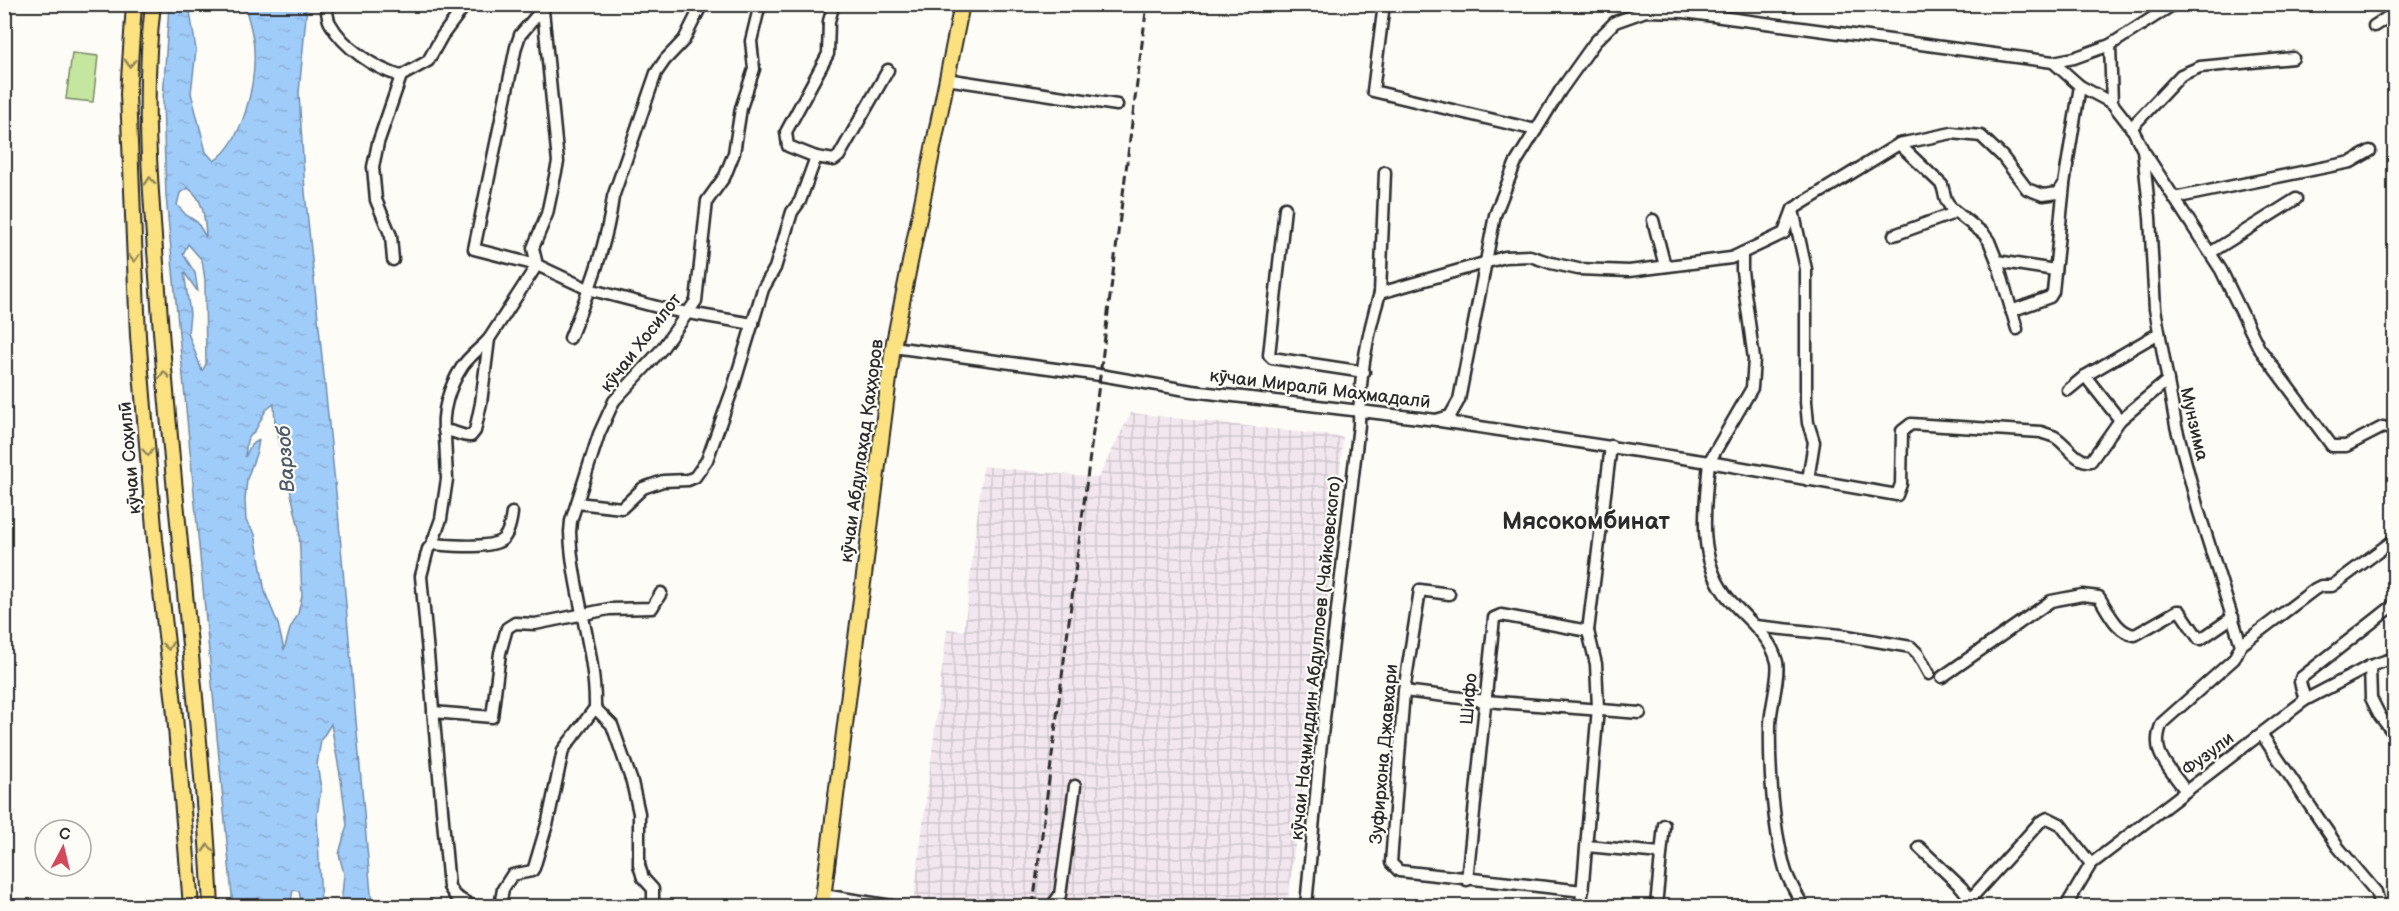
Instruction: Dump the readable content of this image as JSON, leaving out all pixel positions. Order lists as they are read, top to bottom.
{
  "streets": {
    "main road": ["кӯчаи Абдулаҳад Қаҳҳоров", "кӯчаи Соҳилӣ"],
    "street": [
      "кӯчаи Хосилот",
      "кӯчаи Миралӣ Маҳмадалӣ",
      "Мунзима",
      "кӯчаи Наҷмиддин Абдуллоев (Чайковского)",
      "Шифо",
      "Зуфирхона Джавхари",
      "Фузули"
    ]
  },
  "crossings": [
    ["кӯчаи Миралӣ Маҳмадалӣ", "Мунзима"],
    ["кӯчаи Миралӣ Маҳмадалӣ", "кӯчаи Абдулаҳад Қаҳҳоров"],
    ["кӯчаи Миралӣ Маҳмадалӣ", "кӯчаи Наҷмиддин Абдуллоев (Чайковского)"],
    ["Шифо", "Зуфирхона Джавхари"]
  ],
  "districts": ["Мясокомбинат"],
  "water": ["Варзоб"],
  "north": "top"
}
